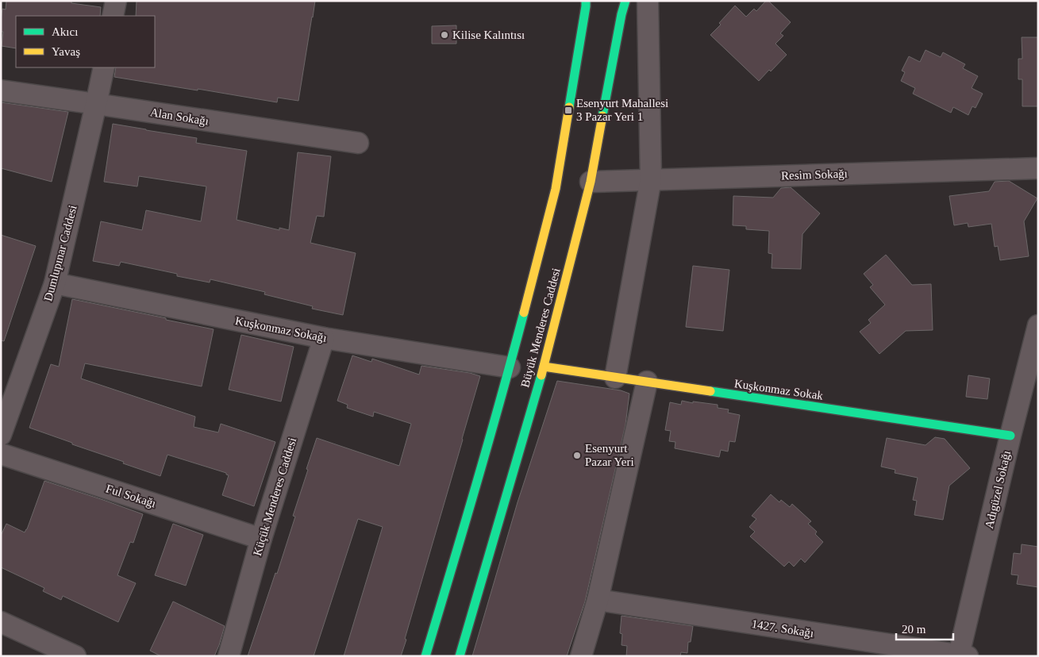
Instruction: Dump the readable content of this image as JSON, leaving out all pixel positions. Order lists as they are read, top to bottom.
{
  "streets": {
    "street": [
      "Alan Sokağı",
      "Resim Sokağı",
      "Dumlupınar Caddesi",
      "Büyük Menderes Caddesi",
      "Kuşkonmaz Sokağı",
      "Kuşkonmaz Sokak",
      "Adıgüzel Sokağı",
      "Ful Sokağı",
      "Küçük Menderes Caddesi",
      "1427. Sokağı"
    ]
  },
  "crossings": [
    ["Alan Sokağı", "Dumlupınar Caddesi"],
    ["Resim Sokağı", "Büyük Menderes Caddesi"],
    ["Dumlupınar Caddesi", "Kuşkonmaz Sokağı"],
    ["Büyük Menderes Caddesi", "Kuşkonmaz Sokağı"],
    ["Büyük Menderes Caddesi", "Kuşkonmaz Sokak"],
    ["Kuşkonmaz Sokağı", "Küçük Menderes Caddesi"],
    ["Kuşkonmaz Sokak", "Adıgüzel Sokağı"],
    ["Adıgüzel Sokağı", "1427. Sokağı"],
    ["Ful Sokağı", "Küçük Menderes Caddesi"]
  ],
  "places": {
    "other": ["Kilise Kalıntısı", "Esenyurt Pazar Yeri"],
    "transit": ["Esenyurt Mahallesi 3 Pazar Yeri 1"]
  },
  "legend": ["Akıcı", "Yavaş"],
  "scale_bar": "20 m"
}
